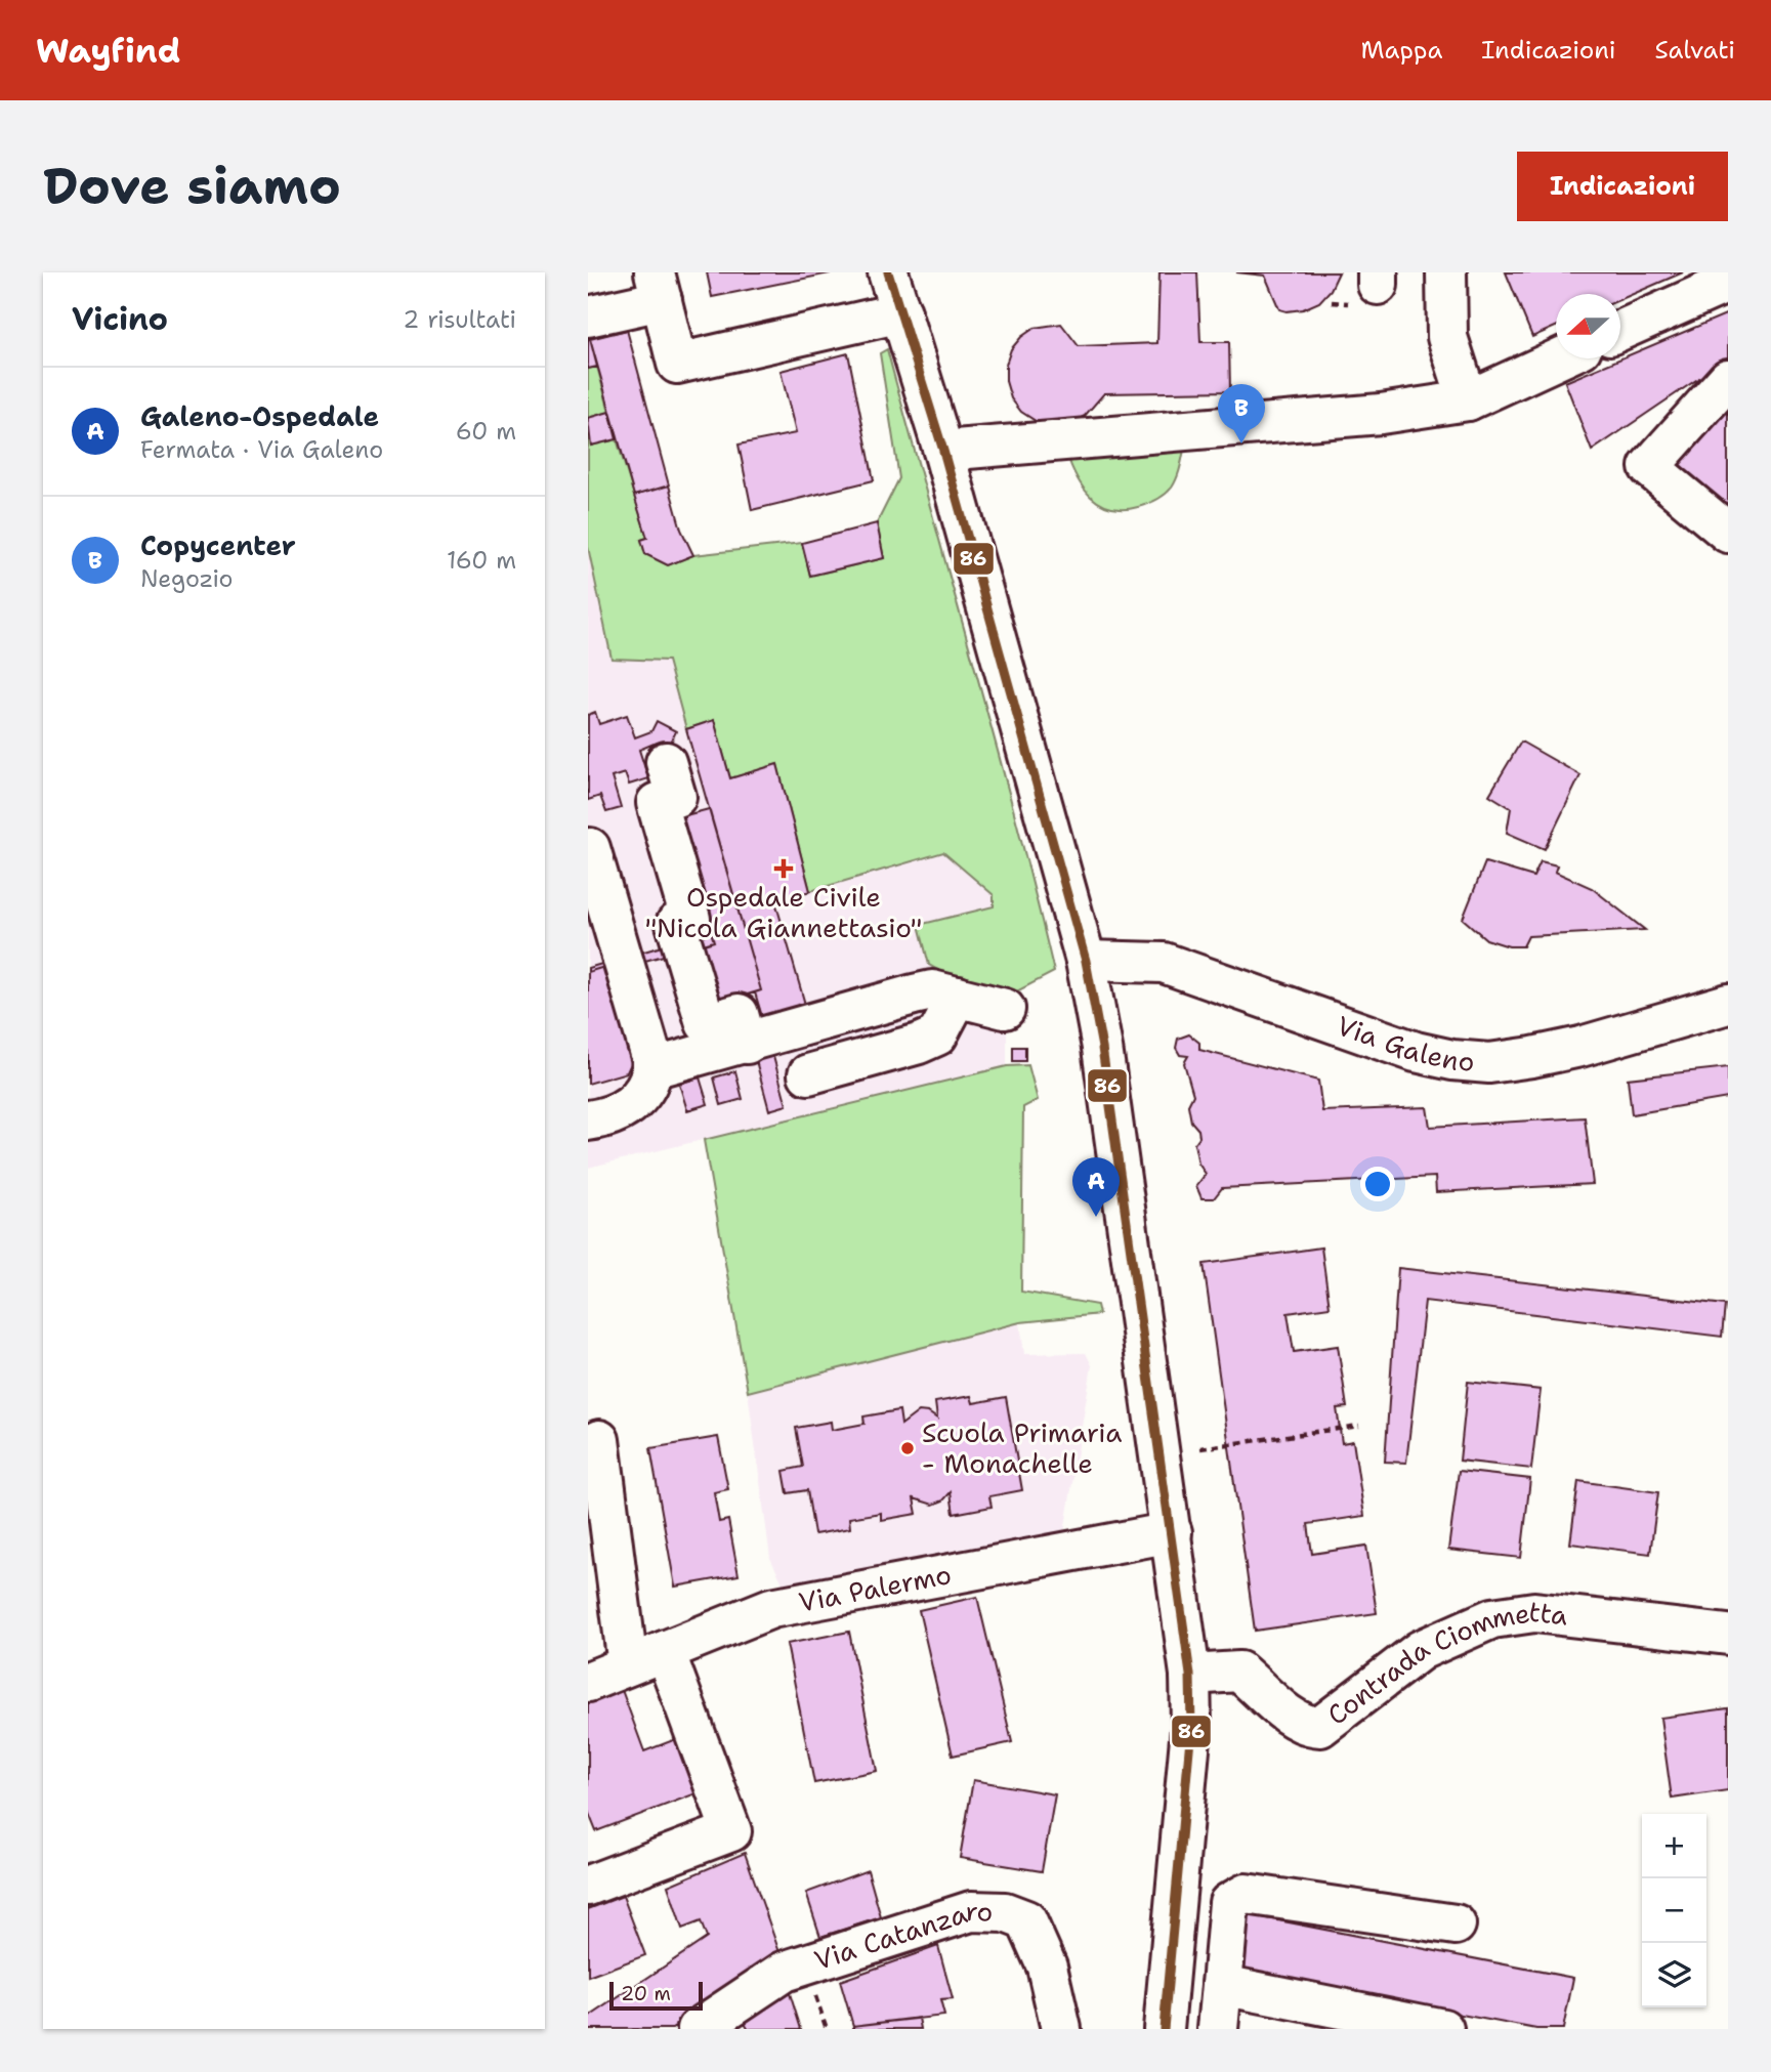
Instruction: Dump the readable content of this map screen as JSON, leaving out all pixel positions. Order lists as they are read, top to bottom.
{
  "streets": {
    "street": [
      "Via Galeno",
      "Via Palermo",
      "Contrada Ciommetta",
      "Via Catanzaro"
    ]
  },
  "places": {
    "health": ["Ospedale Civile \"Nicola Giannettasio\""],
    "other": ["Scuola Primaria - Monachelle"]
  },
  "lines": ["transit line 86"],
  "scale_bar": "20 m",
  "north": "left",
  "page": {
    "header": "Wayfind",
    "nav": ["Mappa", "Indicazioni", "Salvati"],
    "buttons": "Indicazioni",
    "title": "Dove siamo",
    "heading": ["Vicino", "2 risultati"],
    "list": [
      {
        "mark": "A",
        "name": "Galeno-Ospedale",
        "note": "Fermata · Via Galeno",
        "value": "60 m"
      },
      {
        "mark": "B",
        "name": "Copycenter",
        "note": "Negozio",
        "value": "160 m"
      }
    ],
    "pins": ["B", "A"],
    "map_buttons": ["+", "−"],
    "scale": "20 m"
  }
}
